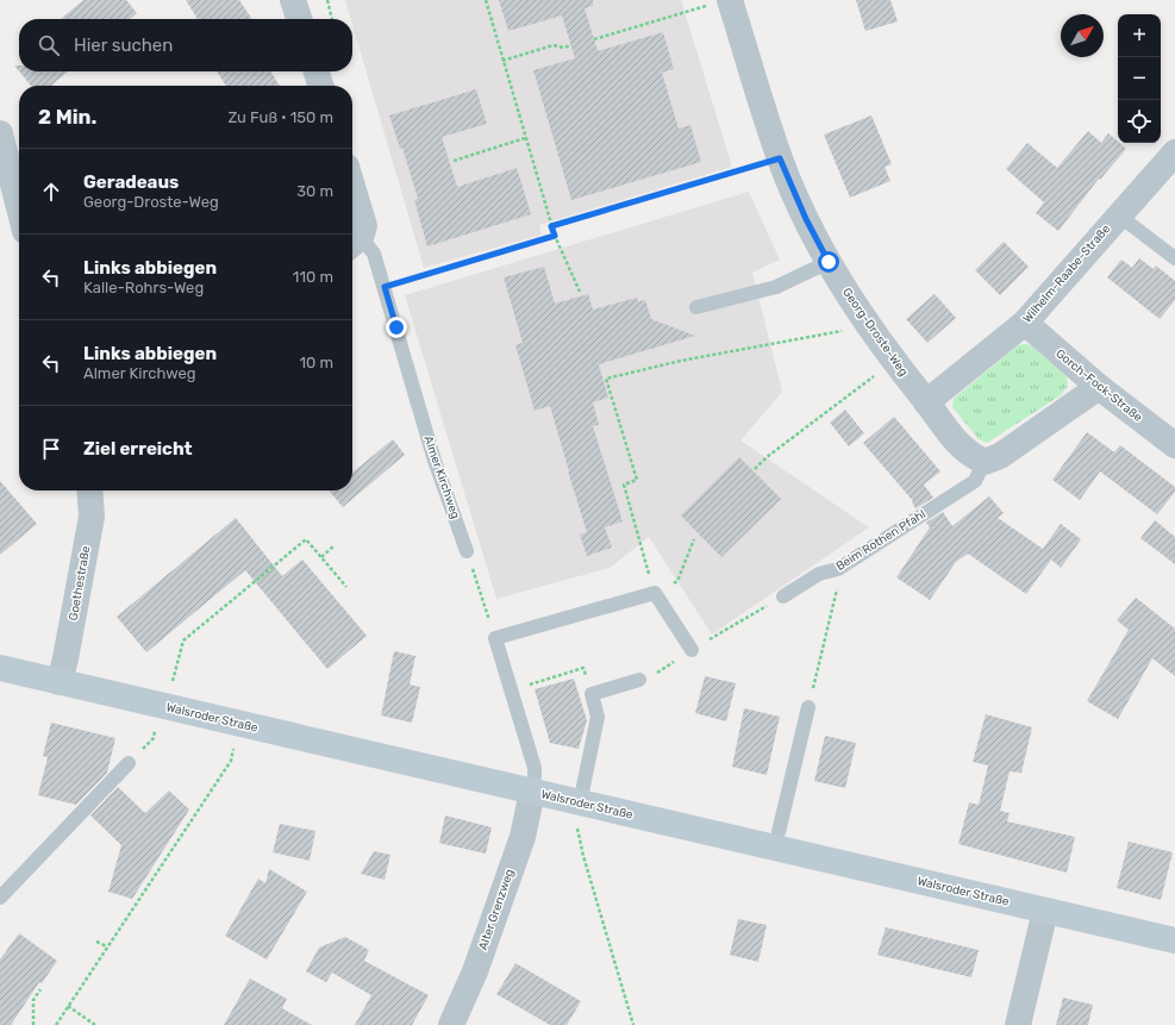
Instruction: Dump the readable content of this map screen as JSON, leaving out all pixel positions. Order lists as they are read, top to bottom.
{
  "streets": {
    "main road": ["Walsroder Straße"],
    "street": [
      "Wilhelm-Raabe-Straße",
      "Georg-Droste-Weg",
      "Gorch-Fock-Straße",
      "Almer Kirchweg",
      "Goethestraße",
      "Alter Grenzweg"
    ],
    "lane": ["Beim Rothen Pfahl"]
  },
  "crossings": [
    ["Wilhelm-Raabe-Straße", "Georg-Droste-Weg"],
    ["Wilhelm-Raabe-Straße", "Gorch-Fock-Straße"],
    ["Georg-Droste-Weg", "Beim Rothen Pfahl"],
    ["Goethestraße", "Walsroder Straße"],
    ["Walsroder Straße", "Alter Grenzweg"]
  ],
  "north": "top right",
  "page": {
    "map_buttons": ["+", "−"],
    "search": "Hier suchen",
    "heading": ["2 Min.", "Zu Fuß · 150 m"],
    "list": [
      ["Geradeaus", "Georg-Droste-Weg", "30 m"],
      ["Links abbiegen", "Kalle-Rohrs-Weg", "110 m"],
      ["Links abbiegen", "Almer Kirchweg", "10 m"],
      "Ziel erreicht"
    ]
  }
}
